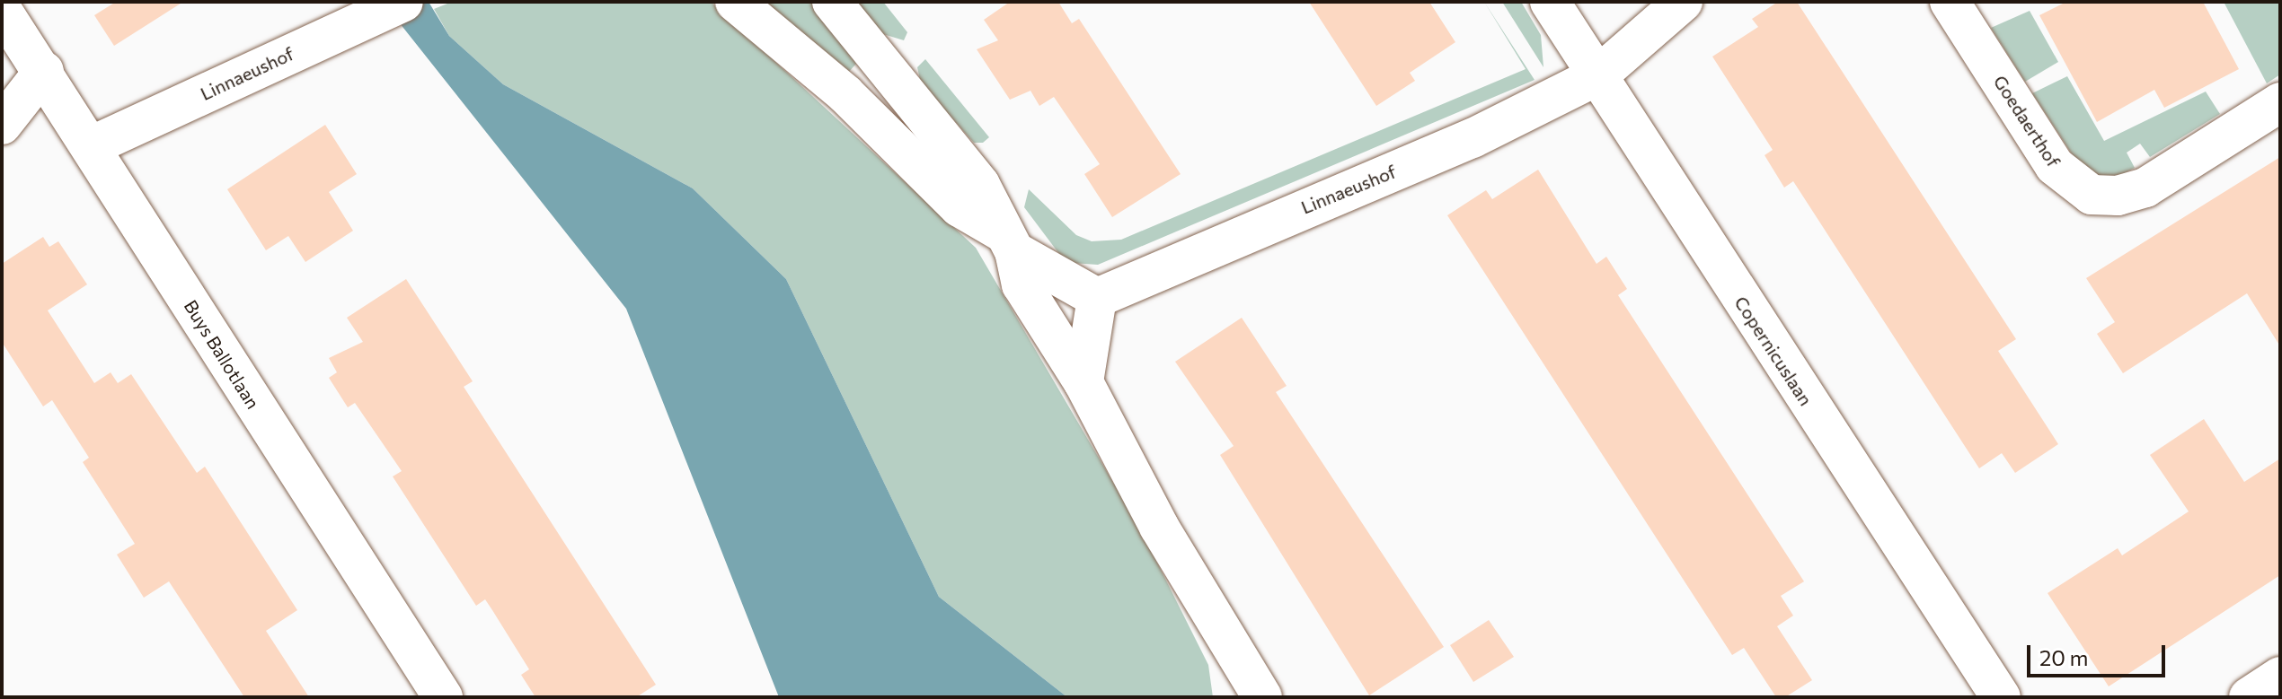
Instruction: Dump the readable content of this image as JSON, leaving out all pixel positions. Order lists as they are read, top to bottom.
{
  "streets": {
    "street": [
      "Linnaeushof",
      "Goedaerthof",
      "Copernicuslaan",
      "Buys Ballotlaan"
    ]
  },
  "crossings": [
    ["Linnaeushof", "Copernicuslaan"],
    ["Linnaeushof", "Buys Ballotlaan"]
  ],
  "scale_bar": "20 m"
}
